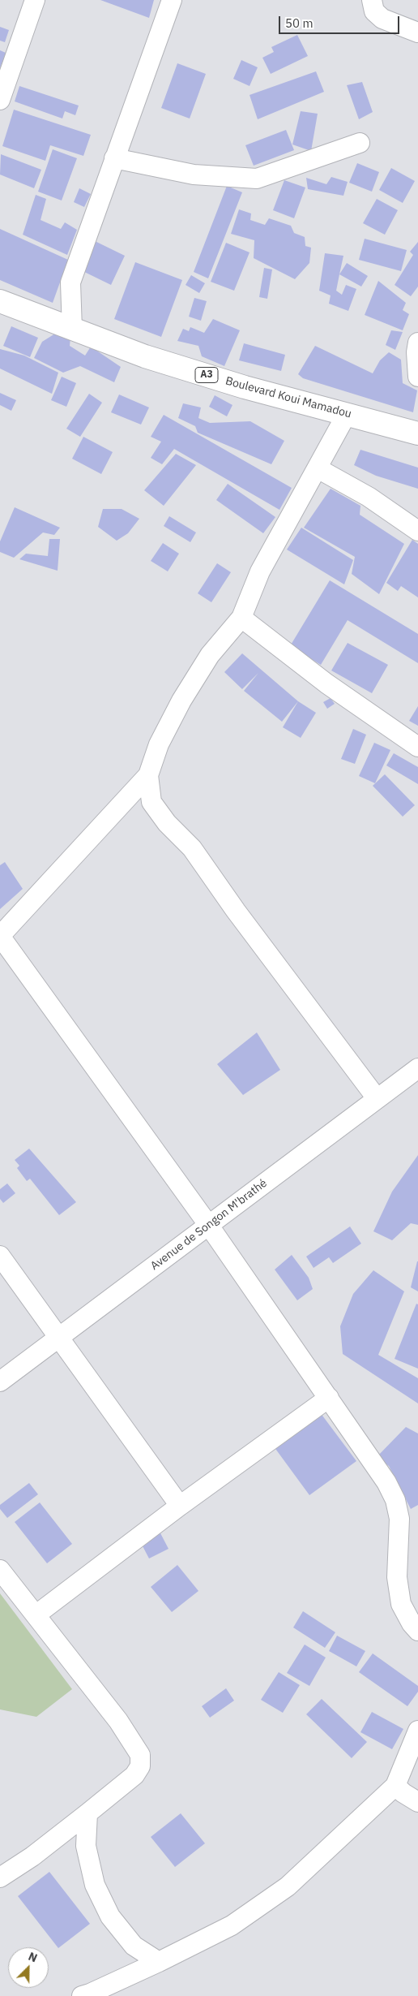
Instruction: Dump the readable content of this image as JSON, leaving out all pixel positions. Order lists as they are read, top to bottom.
{
  "streets": {
    "main road": ["A3", "Boulevard Koui Mamadou"],
    "street": ["Avenue de Songon M'brathé"]
  },
  "scale_bar": "50 m",
  "north": "top right"
}
